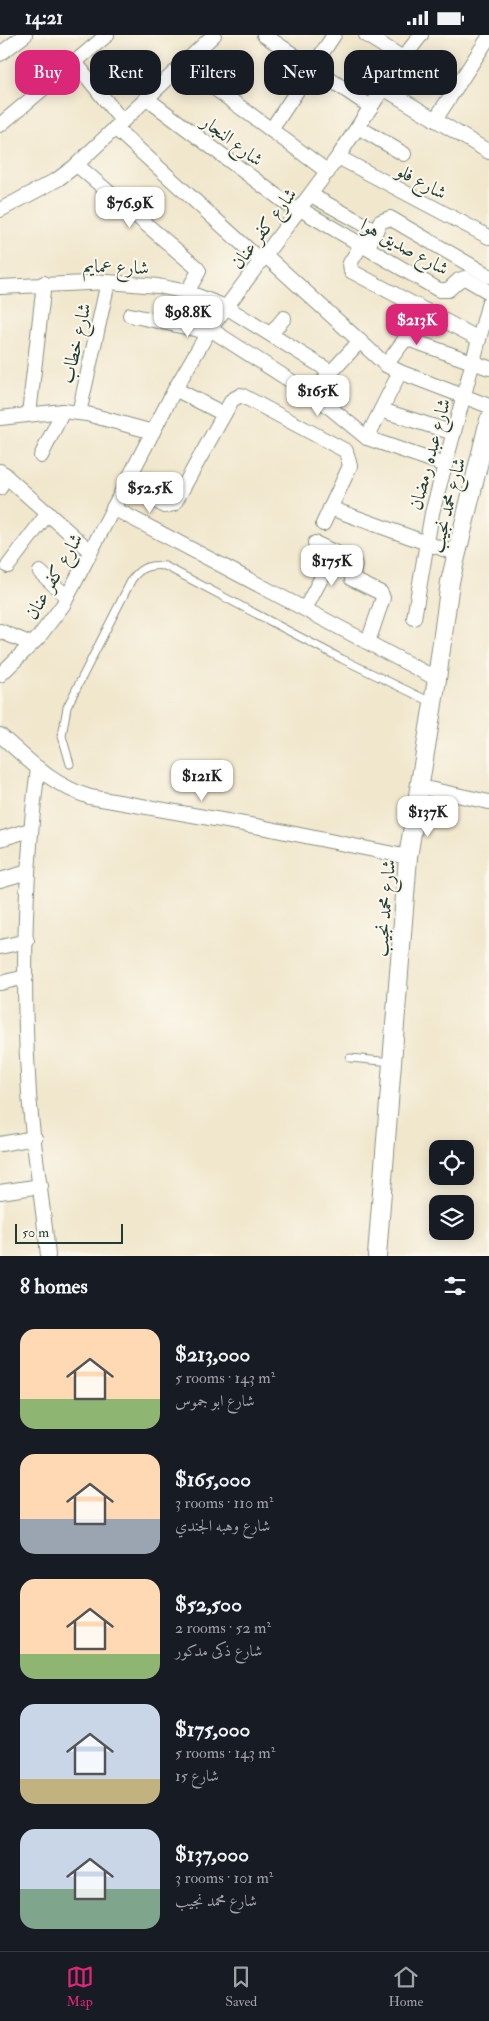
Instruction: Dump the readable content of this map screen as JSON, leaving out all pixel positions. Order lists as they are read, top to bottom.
{
  "streets": {
    "street": [
      "شارع النجار",
      "شارع فلو",
      "شارع كفر عنان",
      "شارع صديق هوا",
      "شارع عمايم",
      "شارع خطاب",
      "شارع عبده رمضان",
      "شارع محمد نجيب"
    ]
  },
  "crossings": [
    ["شارع النجار", "شارع كفر عنان"],
    ["شارع النجار", "شارع صديق هوا"],
    ["شارع فلو", "شارع كفر عنان"],
    ["شارع كفر عنان", "شارع صديق هوا"],
    ["شارع كفر عنان", "شارع عمايم"],
    ["شارع عمايم", "شارع خطاب"]
  ],
  "scale_bar": "50 m",
  "page": {
    "status": "14:21",
    "chip": [
      "Buy",
      "Rent",
      "Filters",
      "New",
      "Apartment"
    ],
    "price": [
      "$76.9K",
      "$98.8K",
      "$213K",
      "$165K",
      "$52.5K",
      "$175K",
      "$121K",
      "$137K"
    ],
    "scale": "50 m",
    "heading": "8 homes",
    "list": [
      {
        "name": "$213,000",
        "note": "5 rooms · 143 m² · شارع ابو جموس"
      },
      {
        "name": "$165,000",
        "note": "3 rooms · 110 m² · شارع وهبه الجندي"
      },
      {
        "name": "$52,500",
        "note": "2 rooms · 52 m² · شارع ذكى مدكور"
      },
      {
        "name": "$175,000",
        "note": "5 rooms · 143 m² · شارع 15"
      },
      {
        "name": "$137,000",
        "note": "3 rooms · 101 m² · شارع محمد نجيب"
      }
    ],
    "tabs": ["Map", "Saved", "Home"]
  }
}
